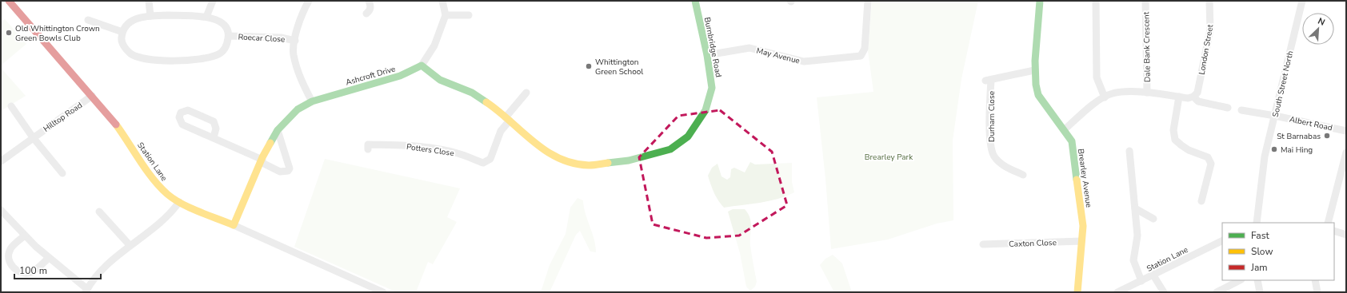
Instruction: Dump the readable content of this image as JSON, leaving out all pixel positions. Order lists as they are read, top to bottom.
{
  "streets": {
    "street": [
      "Roecar Close",
      "Burnbridge Road",
      "Dale Bank Crescent",
      "London Street",
      "May Avenue",
      "Ashcroft Drive",
      "South Street North",
      "Hilltop Road",
      "Durham Close",
      "Albert Road",
      "Potters Close",
      "Station Lane",
      "Brearley Avenue",
      "Caxton Close"
    ]
  },
  "crossings": [
    ["Burnbridge Road", "May Avenue"],
    ["Burnbridge Road", "Ashcroft Drive"],
    ["Burnbridge Road", "Potters Close"],
    ["Ashcroft Drive", "Station Lane"],
    ["South Street North", "Albert Road"],
    ["Hilltop Road", "Station Lane"],
    ["Durham Close", "Brearley Avenue"],
    ["Brearley Avenue", "Caxton Close"]
  ],
  "parks": ["Brearley Park"],
  "places": [
    "Old Whittington Crown Green Bowls Club",
    "Whittington Green School",
    "St Barnabas",
    "Mai Hing"
  ],
  "legend": ["Fast", "Slow", "Jam"],
  "scale_bar": "100 m",
  "north": "top right"
}
